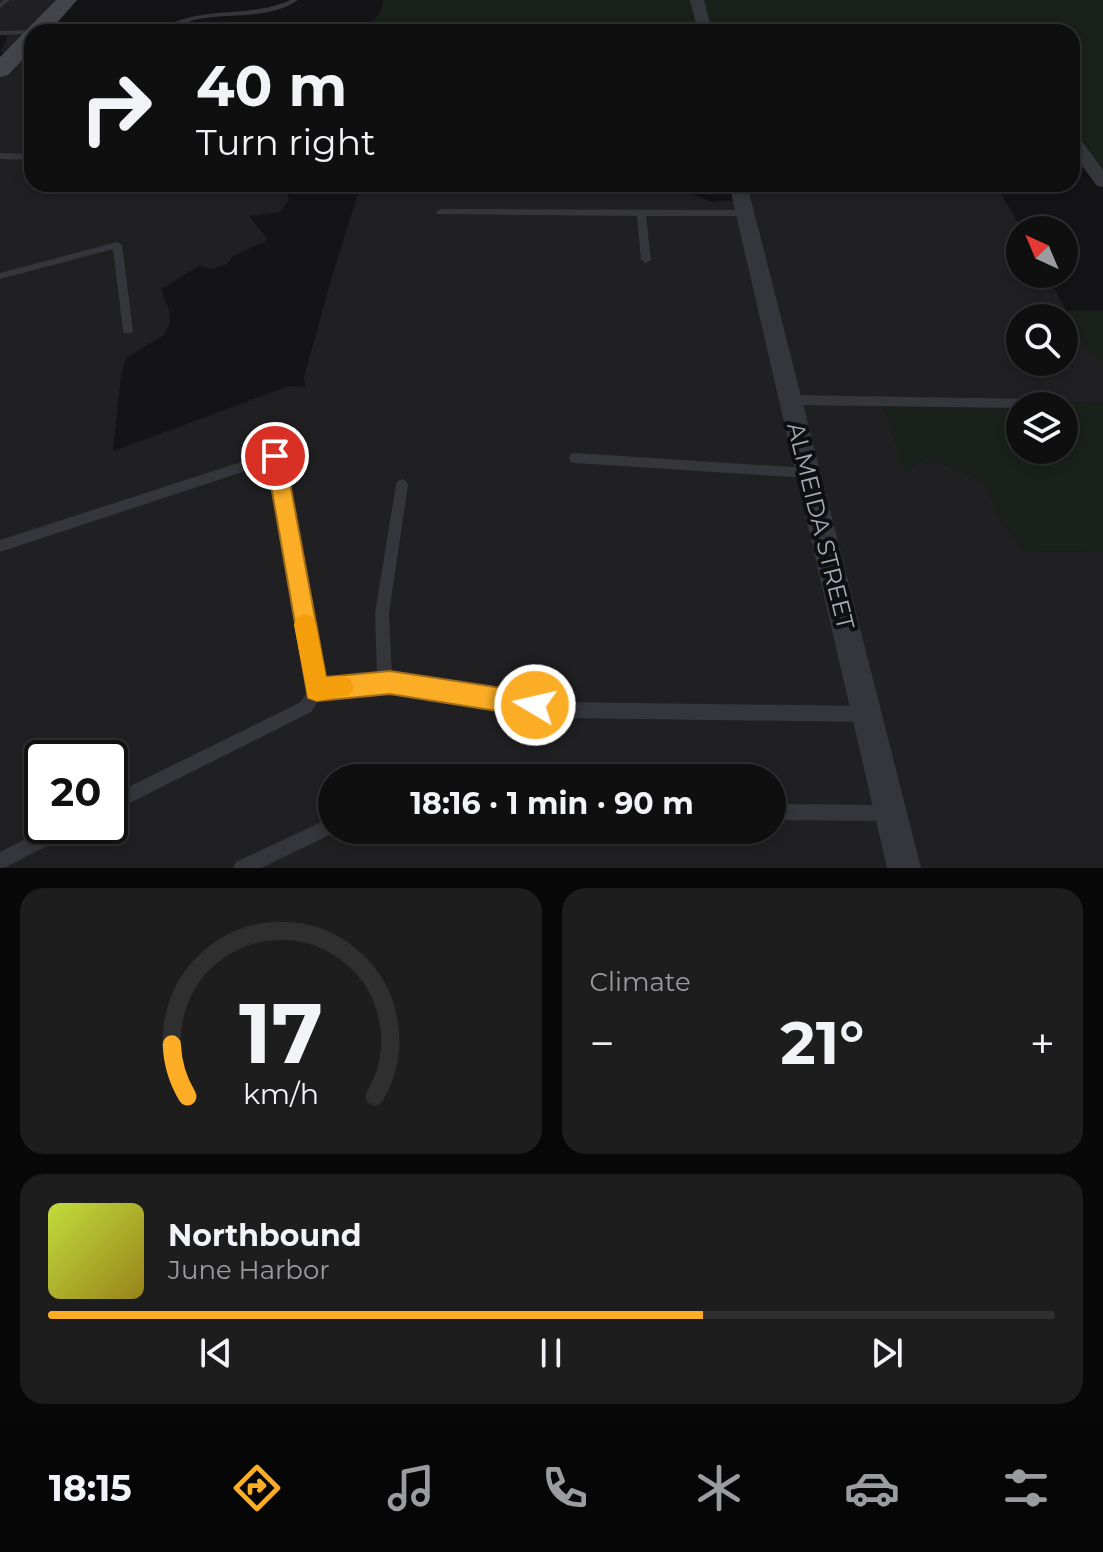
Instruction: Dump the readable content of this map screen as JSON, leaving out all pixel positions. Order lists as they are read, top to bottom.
{
  "streets": {
    "street": ["ALMEIDA STREET"]
  },
  "north": "top left",
  "page": {
    "turn": ["40 m", "Turn right"],
    "limit": "20",
    "trip": "18:16 · 1 min · 90 m",
    "tile": "Climate",
    "heat": ["−", "21°", "+"],
    "song": ["Northbound", "June Harbor"],
    "tabs": "18:15",
    "gauge": ["17", "km/h"]
  }
}
